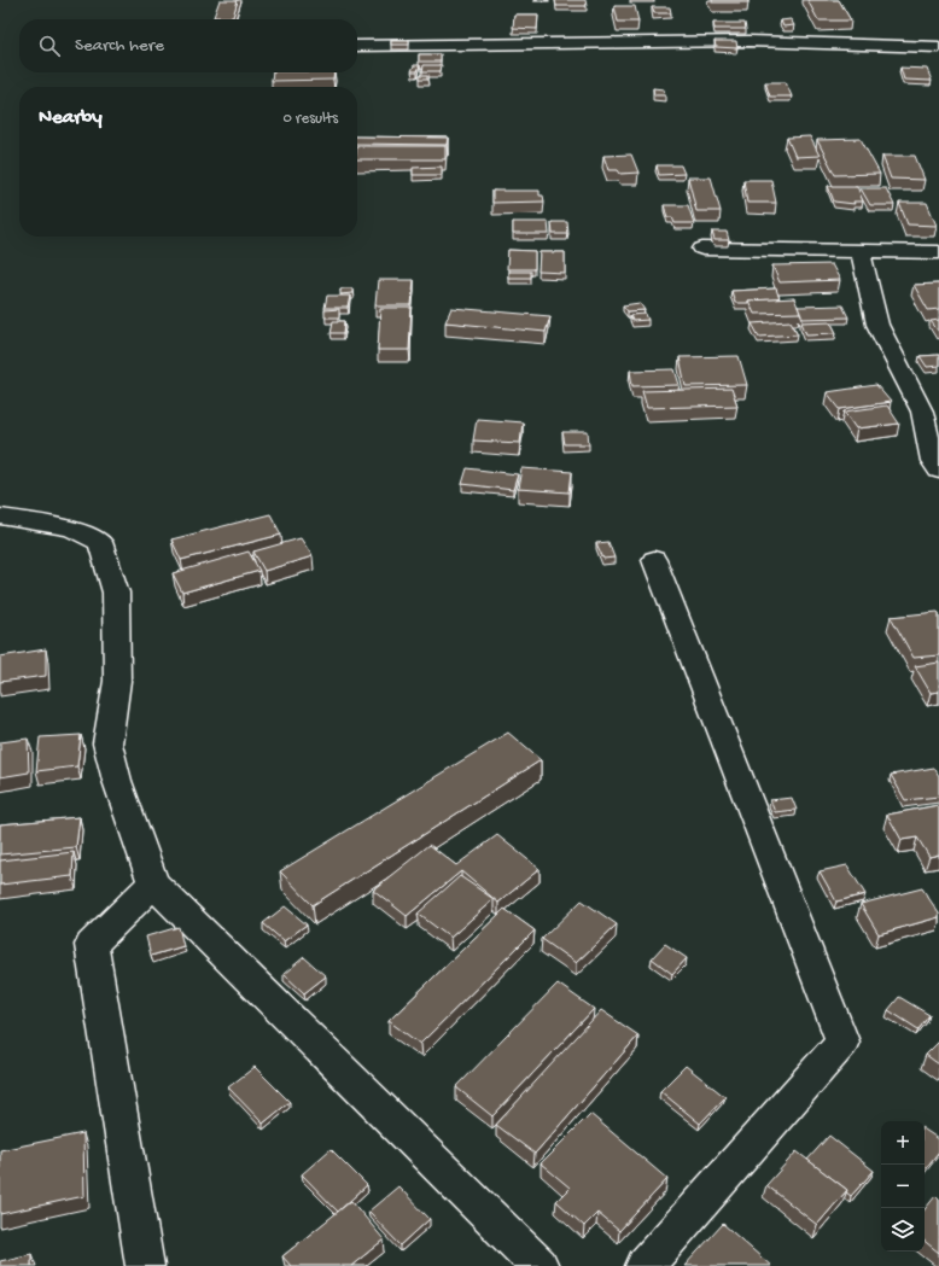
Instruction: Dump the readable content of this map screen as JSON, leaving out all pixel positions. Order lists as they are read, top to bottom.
{
  "page": {
    "search": "Search here",
    "heading": ["Nearby", "0 results"],
    "map_buttons": ["+", "−"]
  }
}
